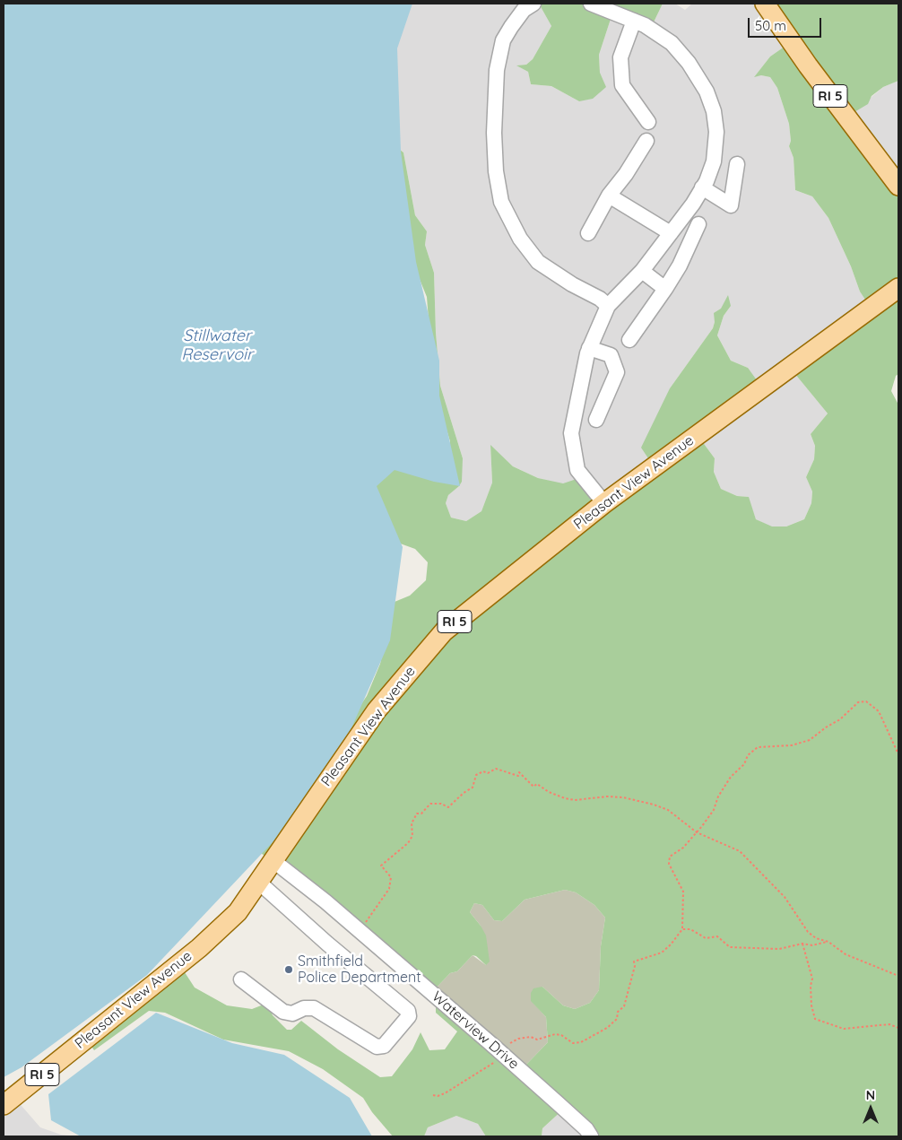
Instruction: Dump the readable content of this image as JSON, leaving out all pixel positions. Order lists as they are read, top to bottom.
{
  "streets": {
    "main road": ["RI 5", "Pleasant View Avenue"],
    "street": ["Waterview Drive"]
  },
  "crossings": [
    ["Pleasant View Avenue", "Waterview Drive"]
  ],
  "water": ["Stillwater Reservoir"],
  "places": ["Smithfield Police Department"],
  "scale_bar": "50 m",
  "north": "top"
}
